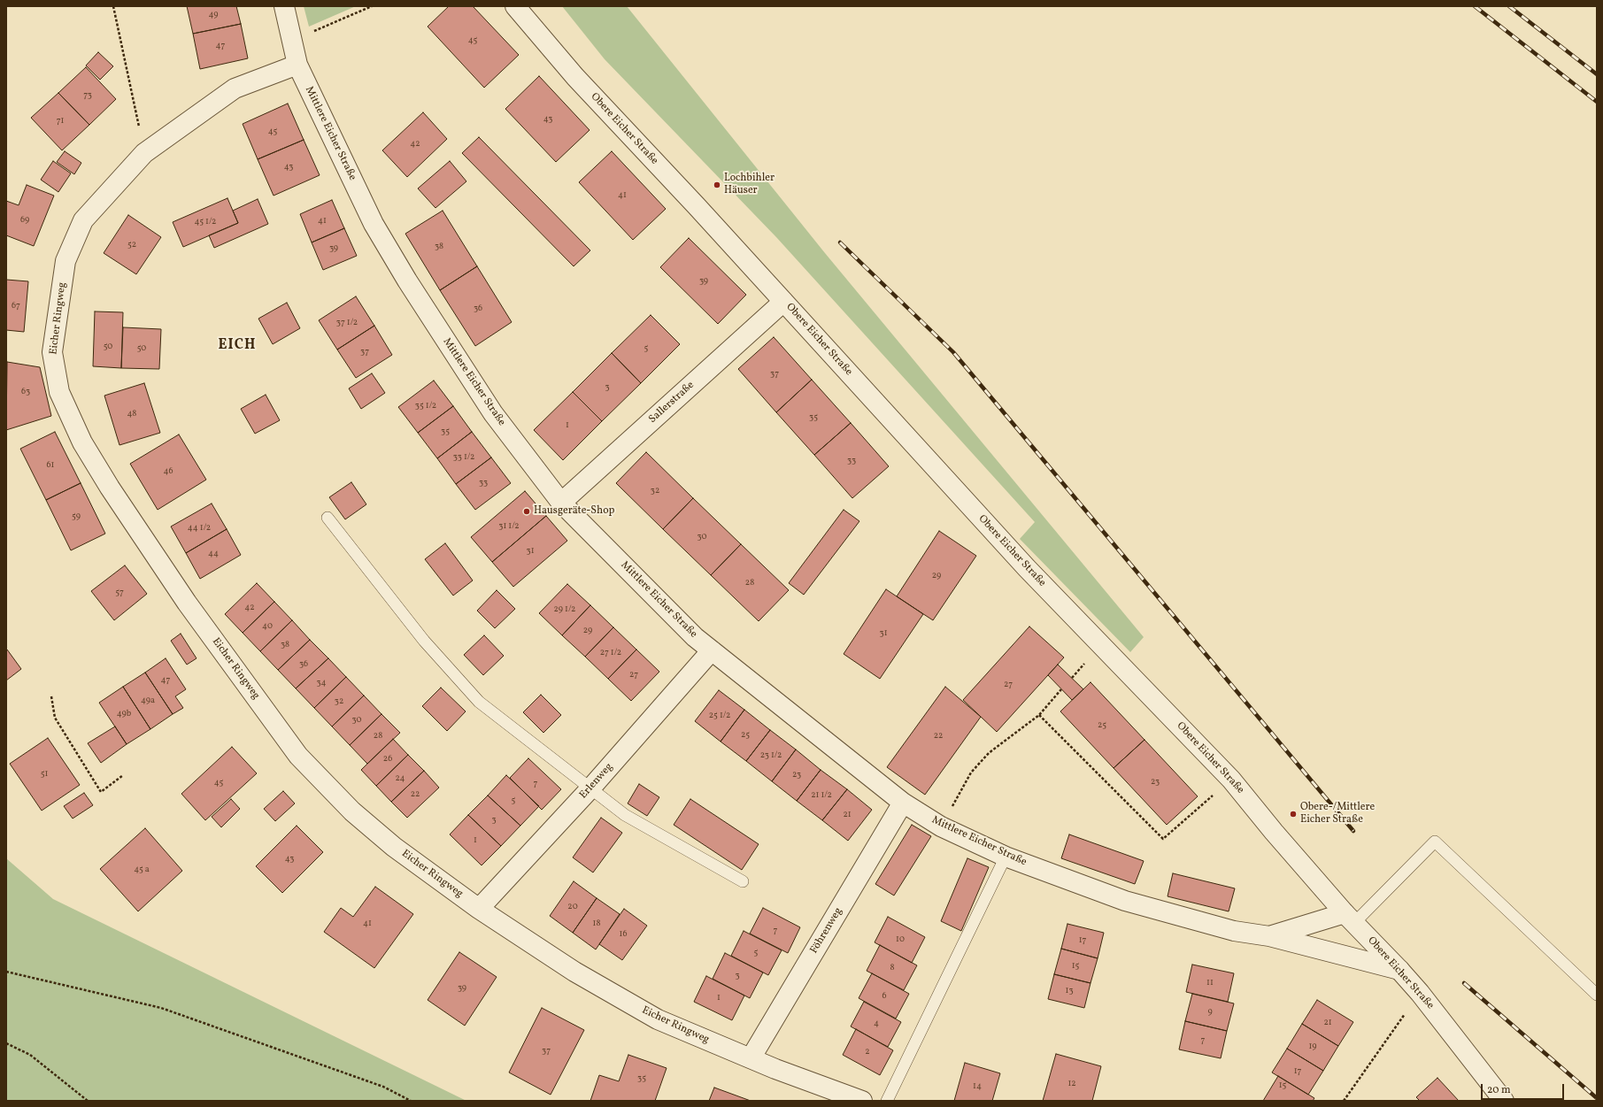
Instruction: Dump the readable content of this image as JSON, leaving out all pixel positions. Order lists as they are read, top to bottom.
{
  "streets": {
    "street": [
      "Obere Eicher Straße",
      "Mittlere Eicher Straße",
      "Eicher Ringweg",
      "Sallerstraße",
      "Erlenweg",
      "Föhrenweg"
    ]
  },
  "crossings": [
    ["Obere Eicher Straße", "Mittlere Eicher Straße"],
    ["Obere Eicher Straße", "Sallerstraße"],
    ["Mittlere Eicher Straße", "Eicher Ringweg"],
    ["Mittlere Eicher Straße", "Sallerstraße"],
    ["Mittlere Eicher Straße", "Erlenweg"],
    ["Mittlere Eicher Straße", "Föhrenweg"],
    ["Eicher Ringweg", "Erlenweg"],
    ["Eicher Ringweg", "Föhrenweg"]
  ],
  "districts": ["EICH"],
  "places": ["Lochbihler Häuser", "Hausgeräte-Shop", "Obere-/Mittlere Eicher Straße"],
  "house_numbers": [
    "49",
    "45",
    "47",
    "73",
    "43",
    "71",
    "45",
    "42",
    "43",
    "41",
    "69",
    "41",
    "45 1/2",
    "52",
    "38",
    "39",
    "39",
    "67",
    "36",
    "37 1/2",
    "50",
    "50",
    "5",
    "37",
    "37",
    "3",
    "63",
    "35 1/2",
    "48",
    "35",
    "1",
    "35",
    "33 1/2",
    "33",
    "61",
    "46",
    "33",
    "32",
    "59",
    "31 1/2",
    "44 1/2",
    "30",
    "31",
    "44",
    "29",
    "28",
    "57",
    "42",
    "29 1/2",
    "40",
    "29",
    "31",
    "38",
    "27 1/2",
    "36",
    "27",
    "47",
    "34",
    "27",
    "49a",
    "32",
    "49b",
    "25 1/2",
    "30",
    "25",
    "25",
    "28",
    "22",
    "23 1/2",
    "26",
    "51",
    "23",
    "24",
    "23",
    "45",
    "7",
    "22",
    "21 1/2",
    "5",
    "21",
    "3",
    "1",
    "43",
    "45 a",
    "20",
    "41",
    "18",
    "7",
    "16",
    "10",
    "17",
    "5",
    "15",
    "8",
    "3",
    "11",
    "39",
    "13",
    "6",
    "1",
    "9",
    "21",
    "4",
    "7",
    "19",
    "37",
    "2",
    "17",
    "35",
    "12",
    "15",
    "14"
  ],
  "scale_bar": "20 m"
}
